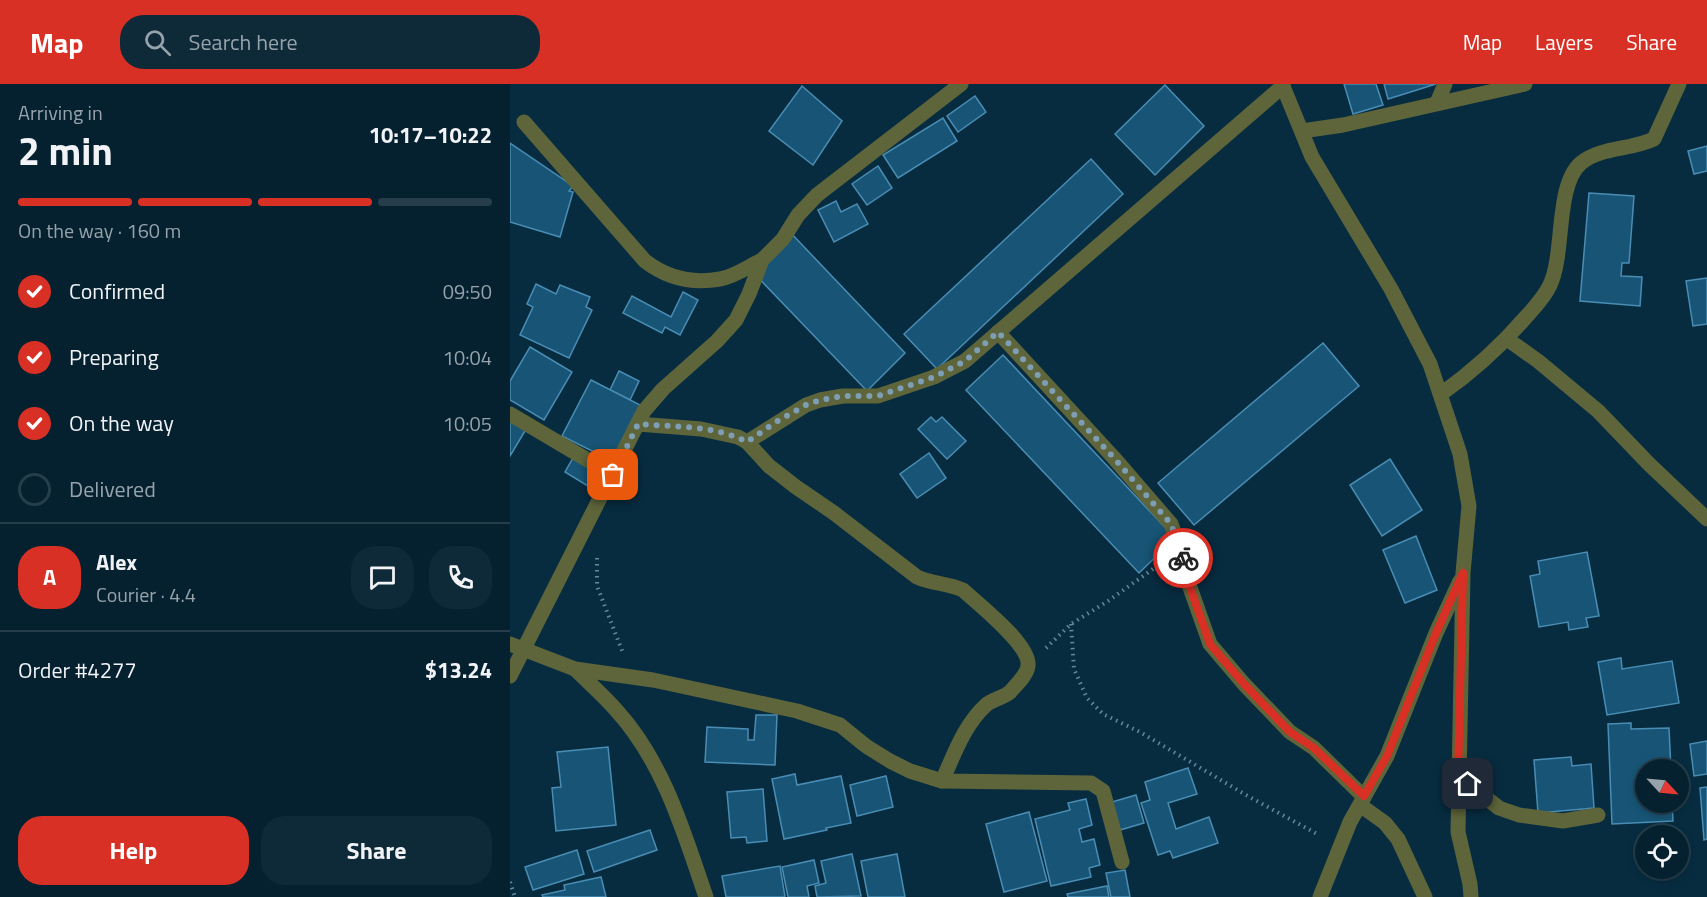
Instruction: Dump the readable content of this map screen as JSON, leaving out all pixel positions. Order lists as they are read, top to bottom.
{
  "north": "bottom right",
  "page": {
    "header": "Map",
    "search": "Search here",
    "nav": ["Map", "Layers", "Share"],
    "heading": ["2 min", "Arriving in", "10:17–10:22"],
    "panel": [
      "Alex",
      "Courier · 4.4",
      "Order #4277",
      "$13.24"
    ],
    "bar": "On the way · 160 m",
    "list": [
      ["Confirmed", "09:50"],
      ["Preparing", "10:04"],
      ["On the way", "10:05"],
      "Delivered"
    ],
    "round": "A",
    "buttons": ["Help", "Share"]
  }
}
